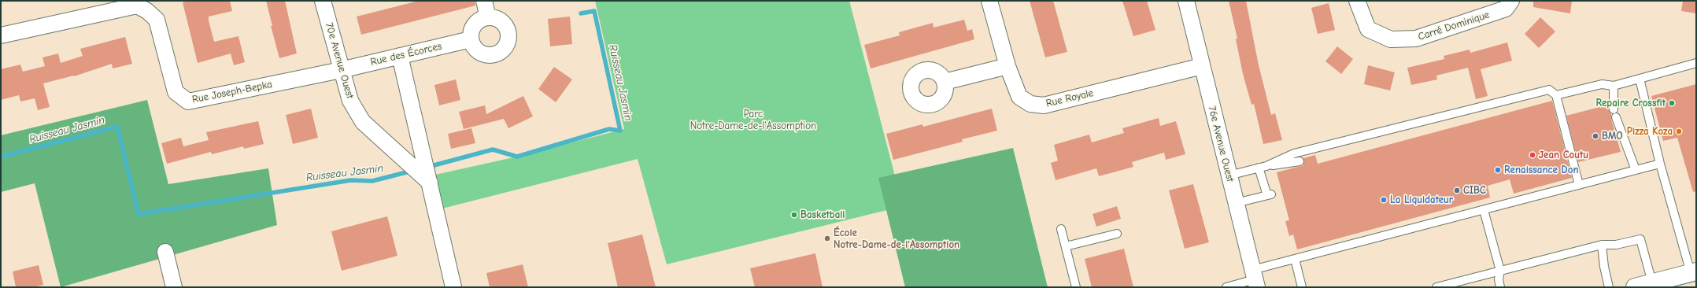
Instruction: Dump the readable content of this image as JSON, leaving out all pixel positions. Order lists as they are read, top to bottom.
{
  "streets": {
    "street": [
      "Carré Dominique",
      "Rue des Écorces",
      "70e Avenue Ouest",
      "Rue Joseph-Bepka",
      "Rue Royale",
      "76e Avenue Ouest"
    ]
  },
  "crossings": [
    ["Rue des Écorces", "70e Avenue Ouest"],
    ["Rue des Écorces", "Rue Joseph-Bepka"],
    ["70e Avenue Ouest", "Rue Joseph-Bepka"],
    ["Rue Royale", "76e Avenue Ouest"]
  ],
  "water": ["Ruisseau Jasmin"],
  "parks": ["Parc Notre-Dame-de-l'Assomption"],
  "places": [
    "Repaire Crossfit",
    "Pizza Koza",
    "BMO",
    "Jean Coutu",
    "Renaissance Don",
    "CIBC",
    "La Liquidateur",
    "Basketball",
    "École Notre-Dame-de-l'Assomption"
  ]
}
